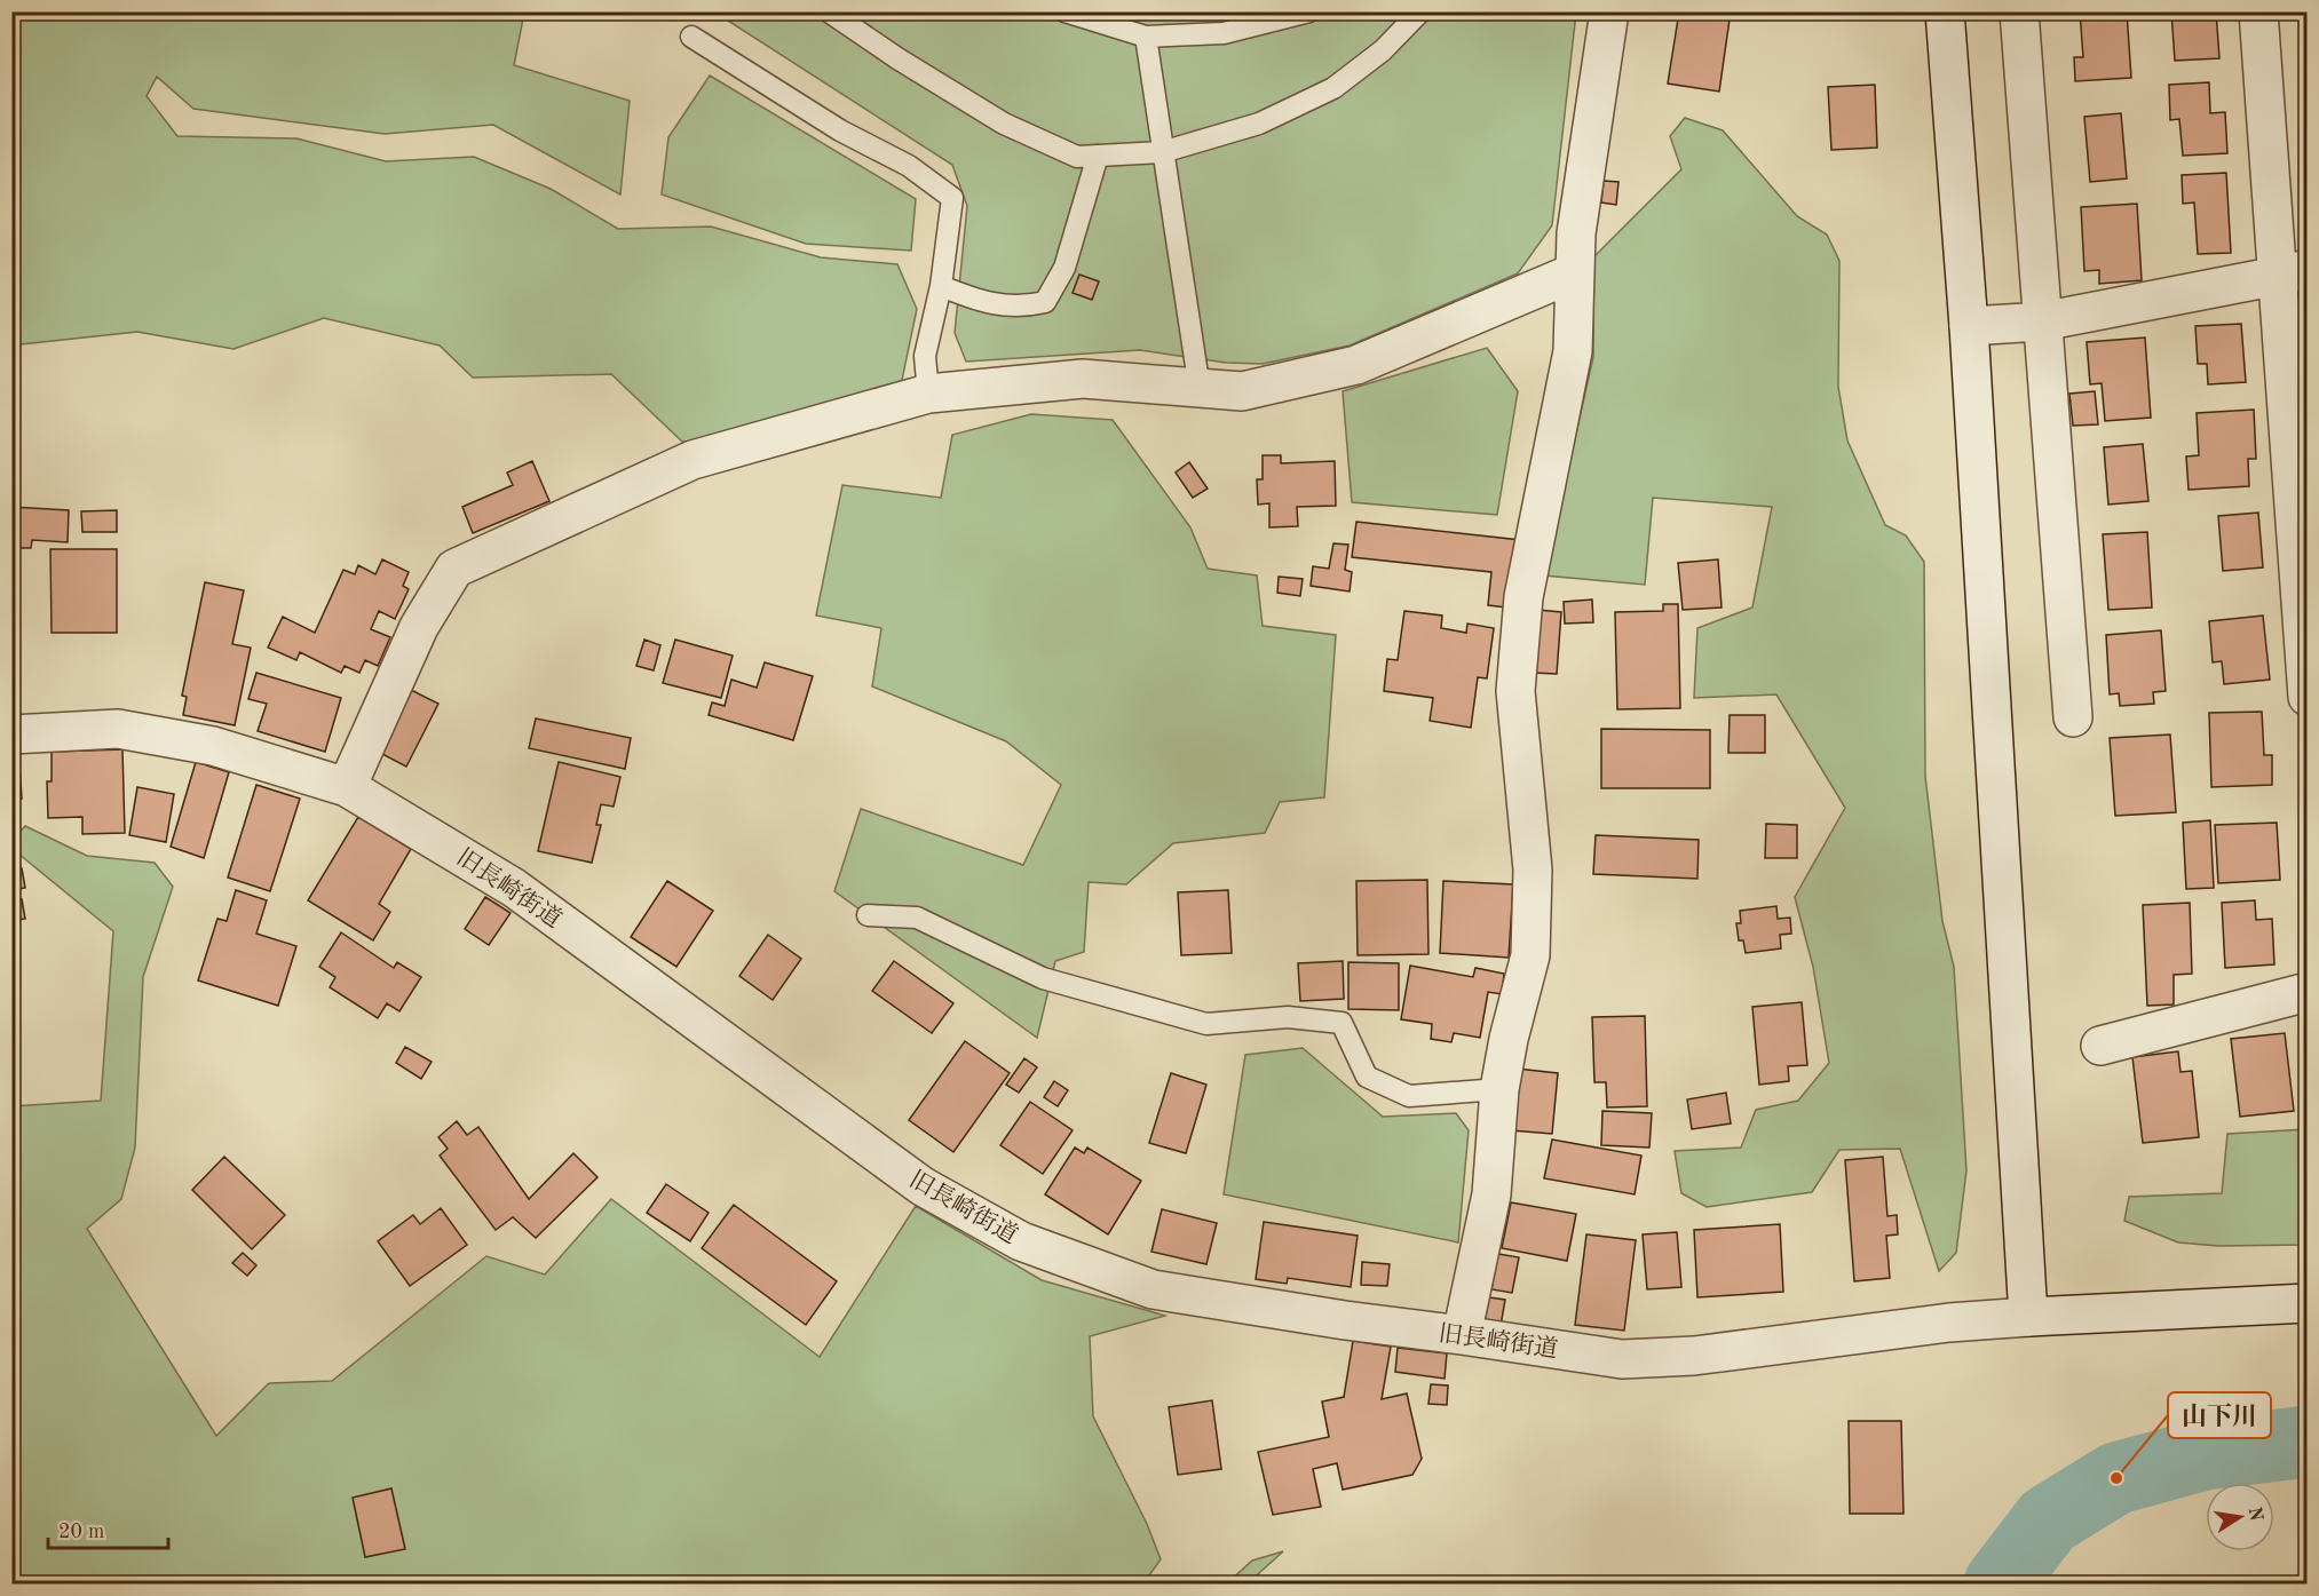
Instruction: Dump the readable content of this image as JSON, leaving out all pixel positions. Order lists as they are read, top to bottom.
{
  "streets": {
    "street": ["旧長崎街道"]
  },
  "places": ["山下川"],
  "scale_bar": "20 m",
  "north": "right"
}
